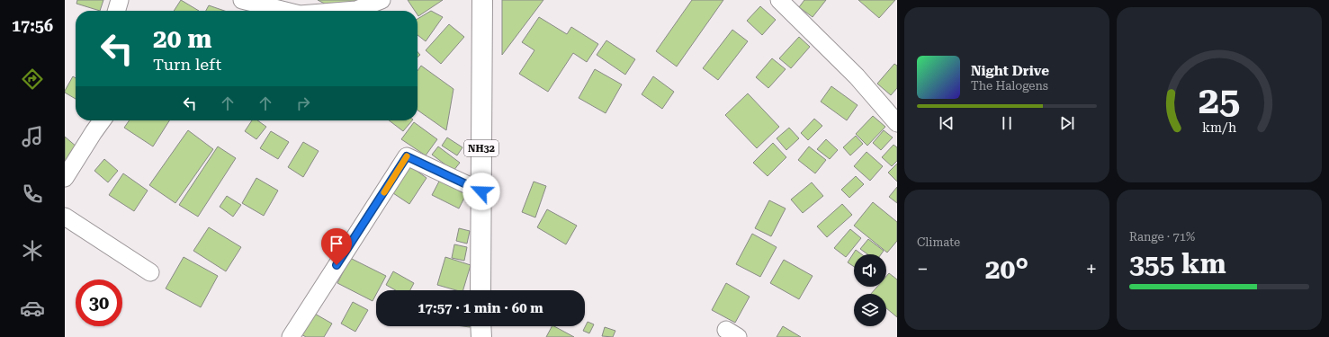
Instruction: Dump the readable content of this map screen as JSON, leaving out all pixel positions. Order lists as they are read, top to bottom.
{
  "streets": {
    "main road": ["NH32"]
  },
  "page": {
    "tabs": "17:56",
    "turn": ["20 m", "Turn left"],
    "song": ["Night Drive", "The Halogens"],
    "tile": [
      "Climate",
      ["Range · 71%", "355 km"]
    ],
    "heat": ["−", "20°", "+"],
    "limit": "30",
    "trip": "17:57 · 1 min · 60 m",
    "gauge": ["25", "km/h"]
  }
}
